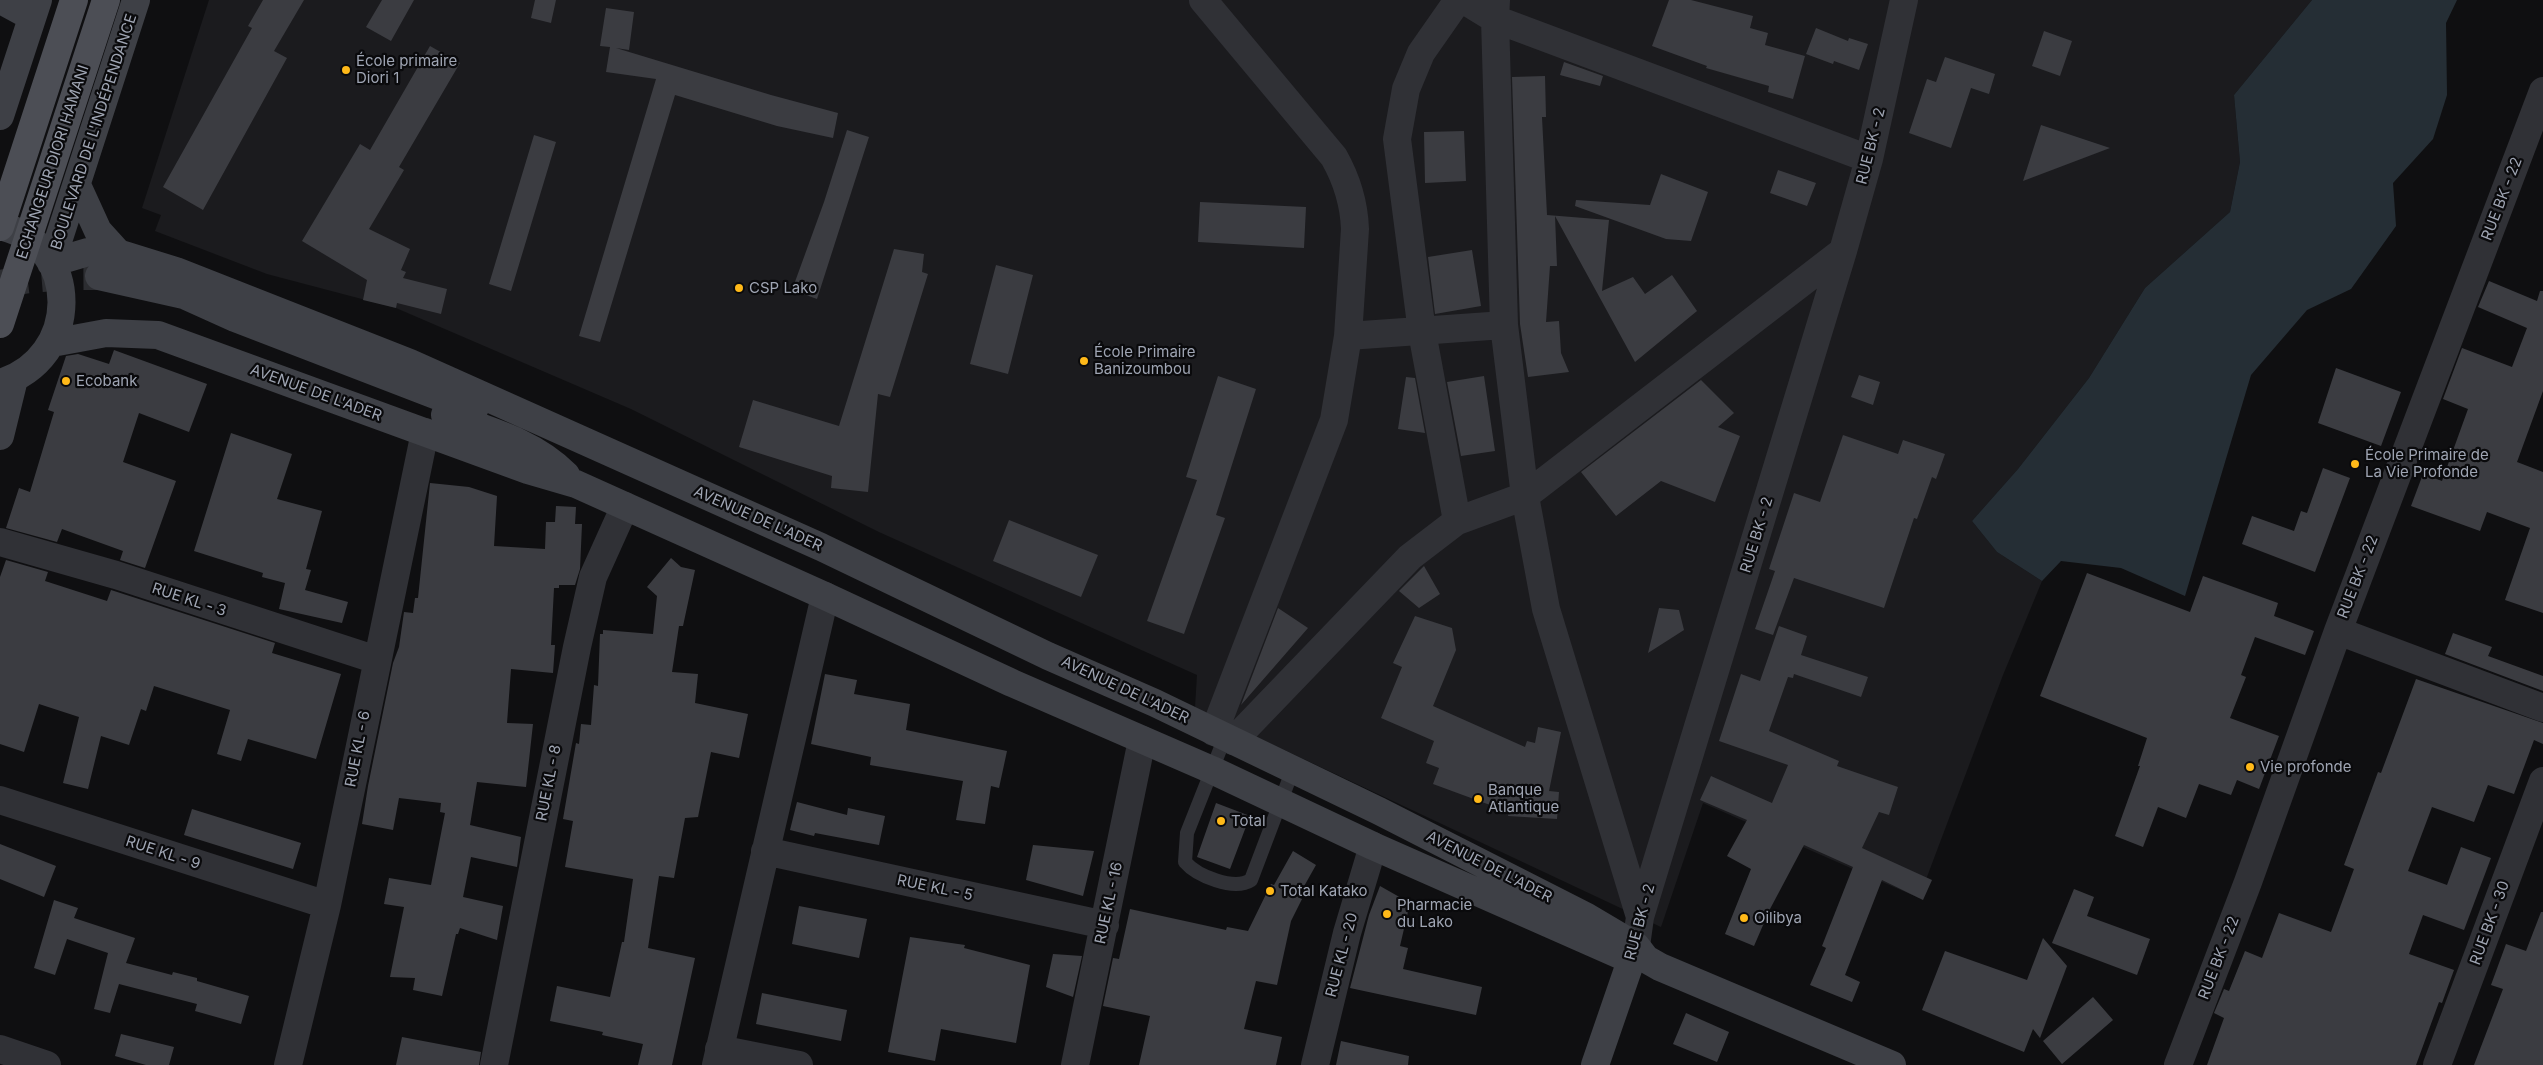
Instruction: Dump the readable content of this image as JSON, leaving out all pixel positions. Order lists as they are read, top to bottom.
{
  "streets": {
    "main road": [
      "BOULEVARD DE L'INDÉPENDANCE",
      "RUE BK - 2",
      "ECHANGEUR DIORI HAMANI",
      "AVENUE DE L'ADER"
    ],
    "street": [
      "RUE BK - 22",
      "RUE KL - 3",
      "RUE KL - 6",
      "RUE KL - 8",
      "RUE KL - 9",
      "RUE KL - 5",
      "RUE KL - 16",
      "RUE BK - 30",
      "RUE KL - 20"
    ]
  },
  "crossings": [
    ["BOULEVARD DE L'INDÉPENDANCE", "AVENUE DE L'ADER"],
    ["RUE BK - 2", "AVENUE DE L'ADER"],
    ["AVENUE DE L'ADER", "RUE KL - 6"],
    ["AVENUE DE L'ADER", "RUE KL - 8"],
    ["AVENUE DE L'ADER", "RUE KL - 16"],
    ["AVENUE DE L'ADER", "RUE KL - 20"],
    ["RUE KL - 3", "RUE KL - 6"],
    ["RUE KL - 6", "RUE KL - 9"],
    ["RUE KL - 5", "RUE KL - 16"]
  ],
  "places": [
    "École primaire Diori 1",
    "CSP Lako",
    "École Primaire Banizoumbou",
    "Ecobank",
    "École Primaire de La Vie Profonde",
    "Vie profonde",
    "Banque Atlantique",
    "Total",
    "Total Katako",
    "Pharmacie du Lako",
    "Oilibya"
  ]
}
